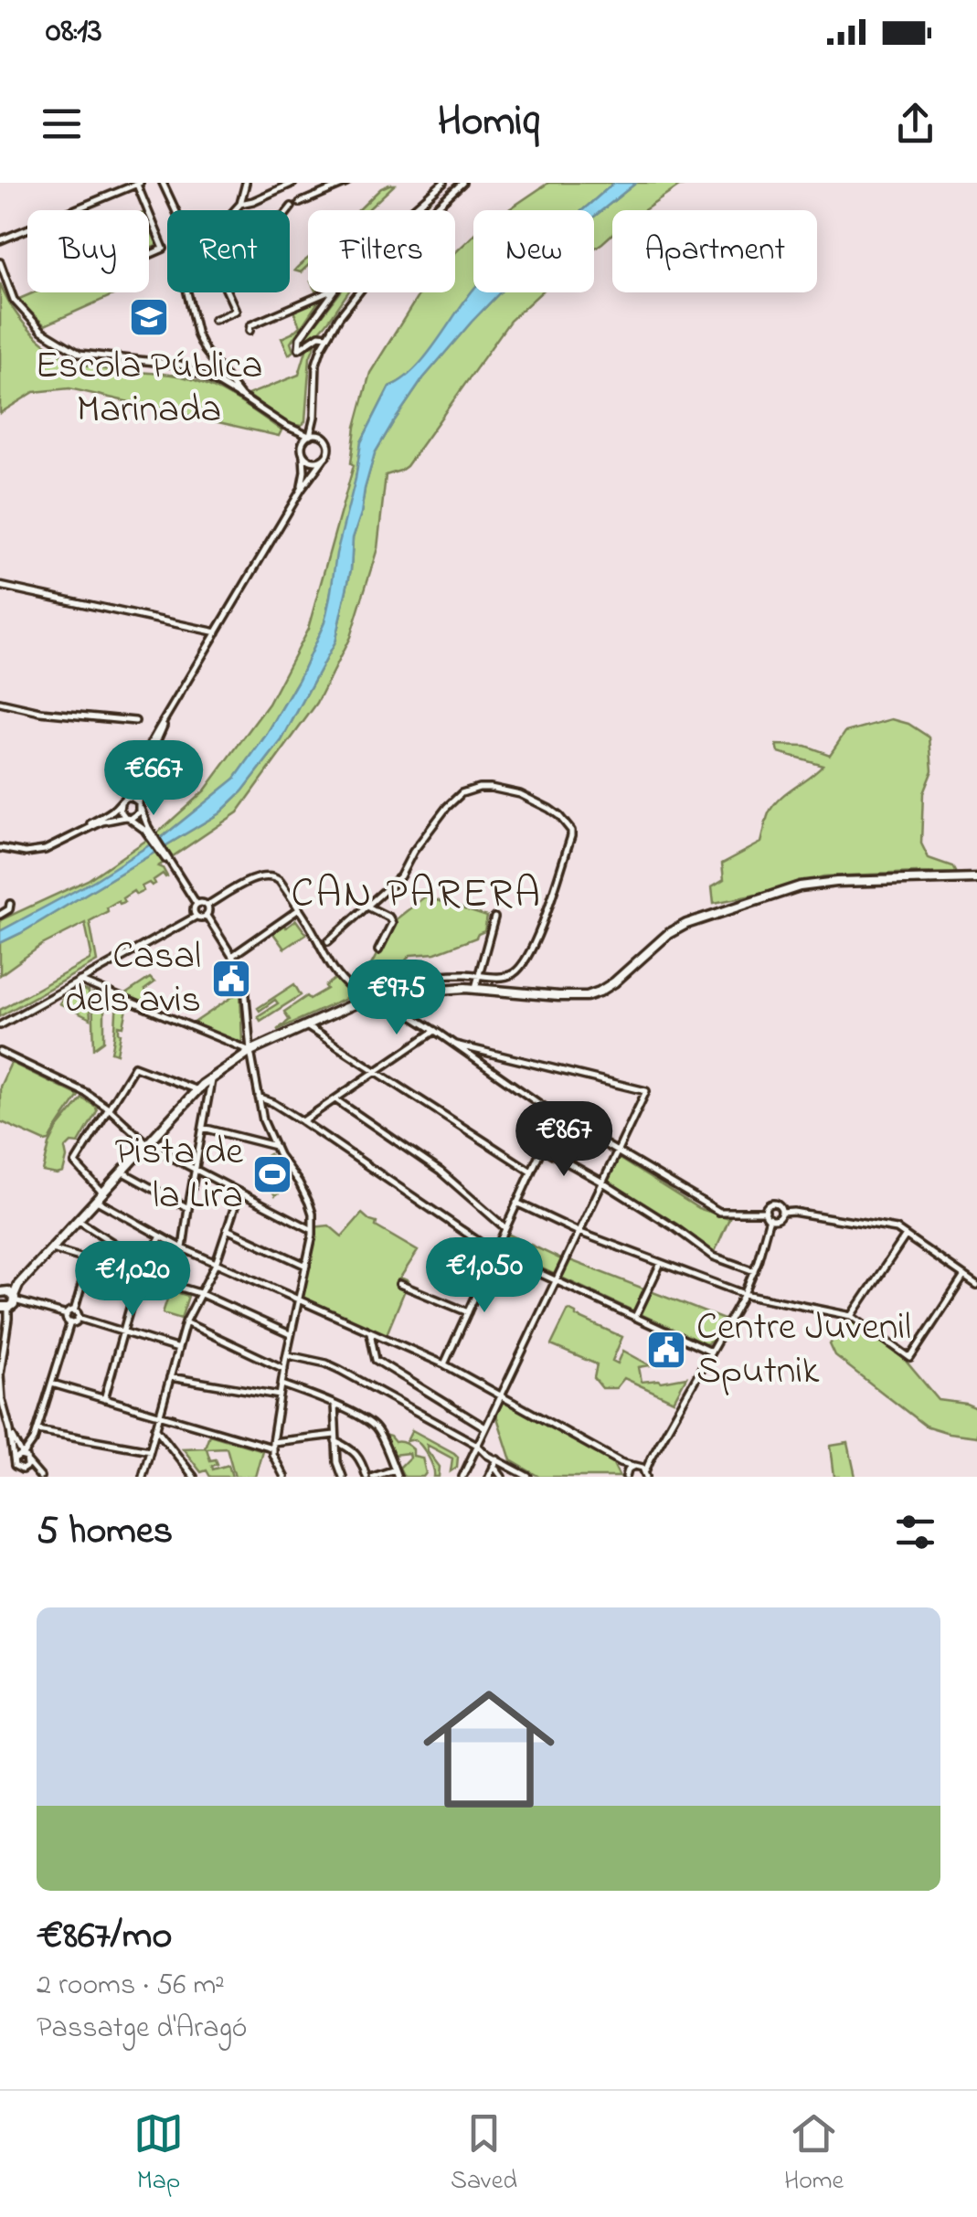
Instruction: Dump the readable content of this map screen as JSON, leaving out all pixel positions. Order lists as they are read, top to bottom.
{
  "districts": ["CAN PARERA"],
  "places": {
    "school or university": ["Escola Pública Marinada"],
    "public building": ["Casal dels avis", "Centre Juvenil Sputnik"],
    "sports": ["Pista de la Lira"]
  },
  "page": {
    "status": "08:13",
    "header": "Homiq",
    "chip": [
      "Buy",
      "Rent",
      "Filters",
      "New",
      "Apartment"
    ],
    "price": [
      "€667",
      "€975",
      "€867",
      "€1,050",
      "€1,020"
    ],
    "heading": "5 homes",
    "list": [
      {
        "name": "€867/mo",
        "note": "2 rooms · 56 m² · Passatge d'Aragó"
      }
    ],
    "tabs": ["Map", "Saved", "Home"]
  }
}
